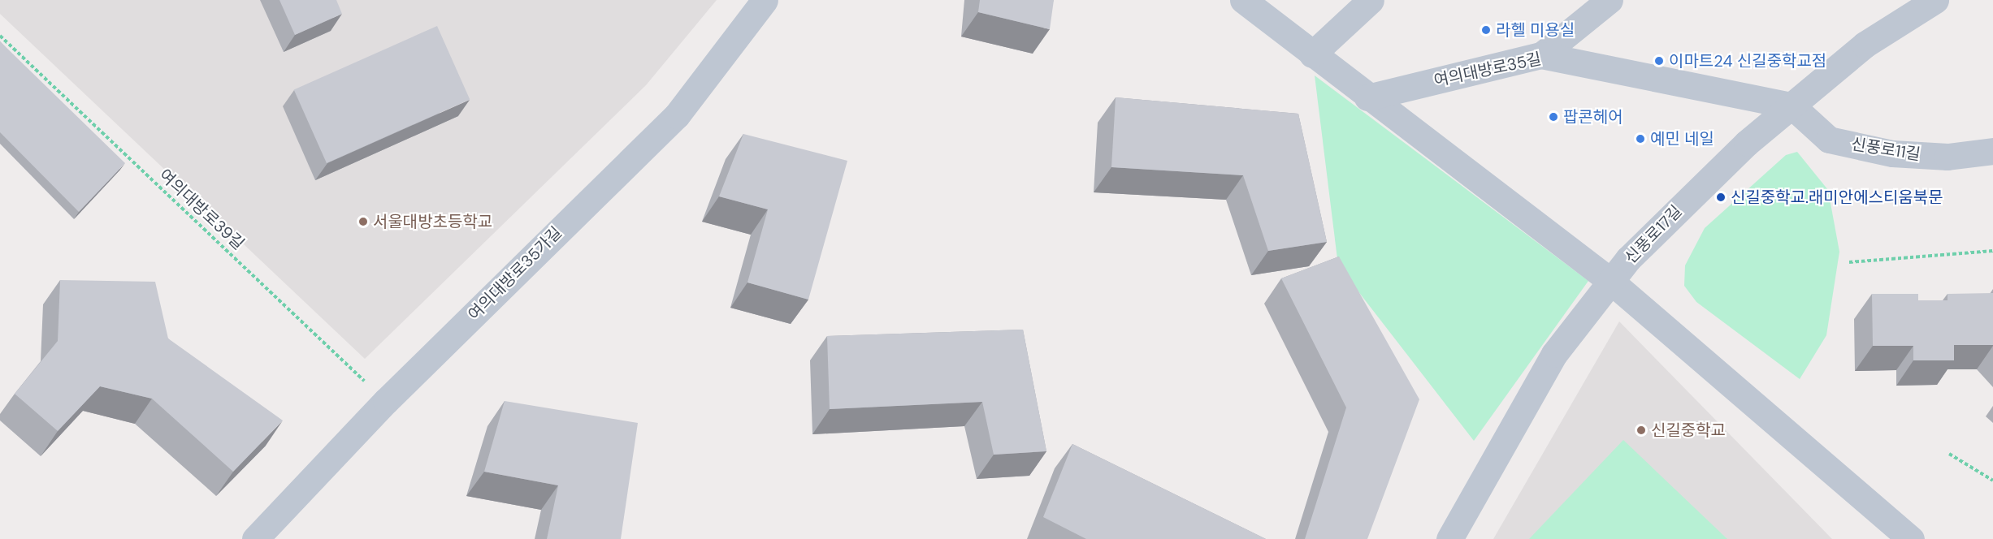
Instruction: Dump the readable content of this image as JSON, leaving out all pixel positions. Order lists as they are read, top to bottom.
{
  "streets": {
    "street": [
      "여의대방로35길",
      "신풍로11길",
      "신풍로17길",
      "여의대방로35가길"
    ],
    "path": ["여의대방로39길"]
  },
  "crossings": [
    ["여의대방로35길", "신풍로11길"],
    ["여의대방로35길", "신풍로17길"],
    ["신풍로11길", "신풍로17길"],
    ["여의대방로39길", "여의대방로35가길"]
  ],
  "places": [
    "라헬 미용실",
    "이마트24 신길중학교점",
    "팝콘헤어",
    "예민 네일",
    "신길중학교.래미안에스티움북문",
    "서울대방초등학교",
    "신길중학교"
  ]
}
